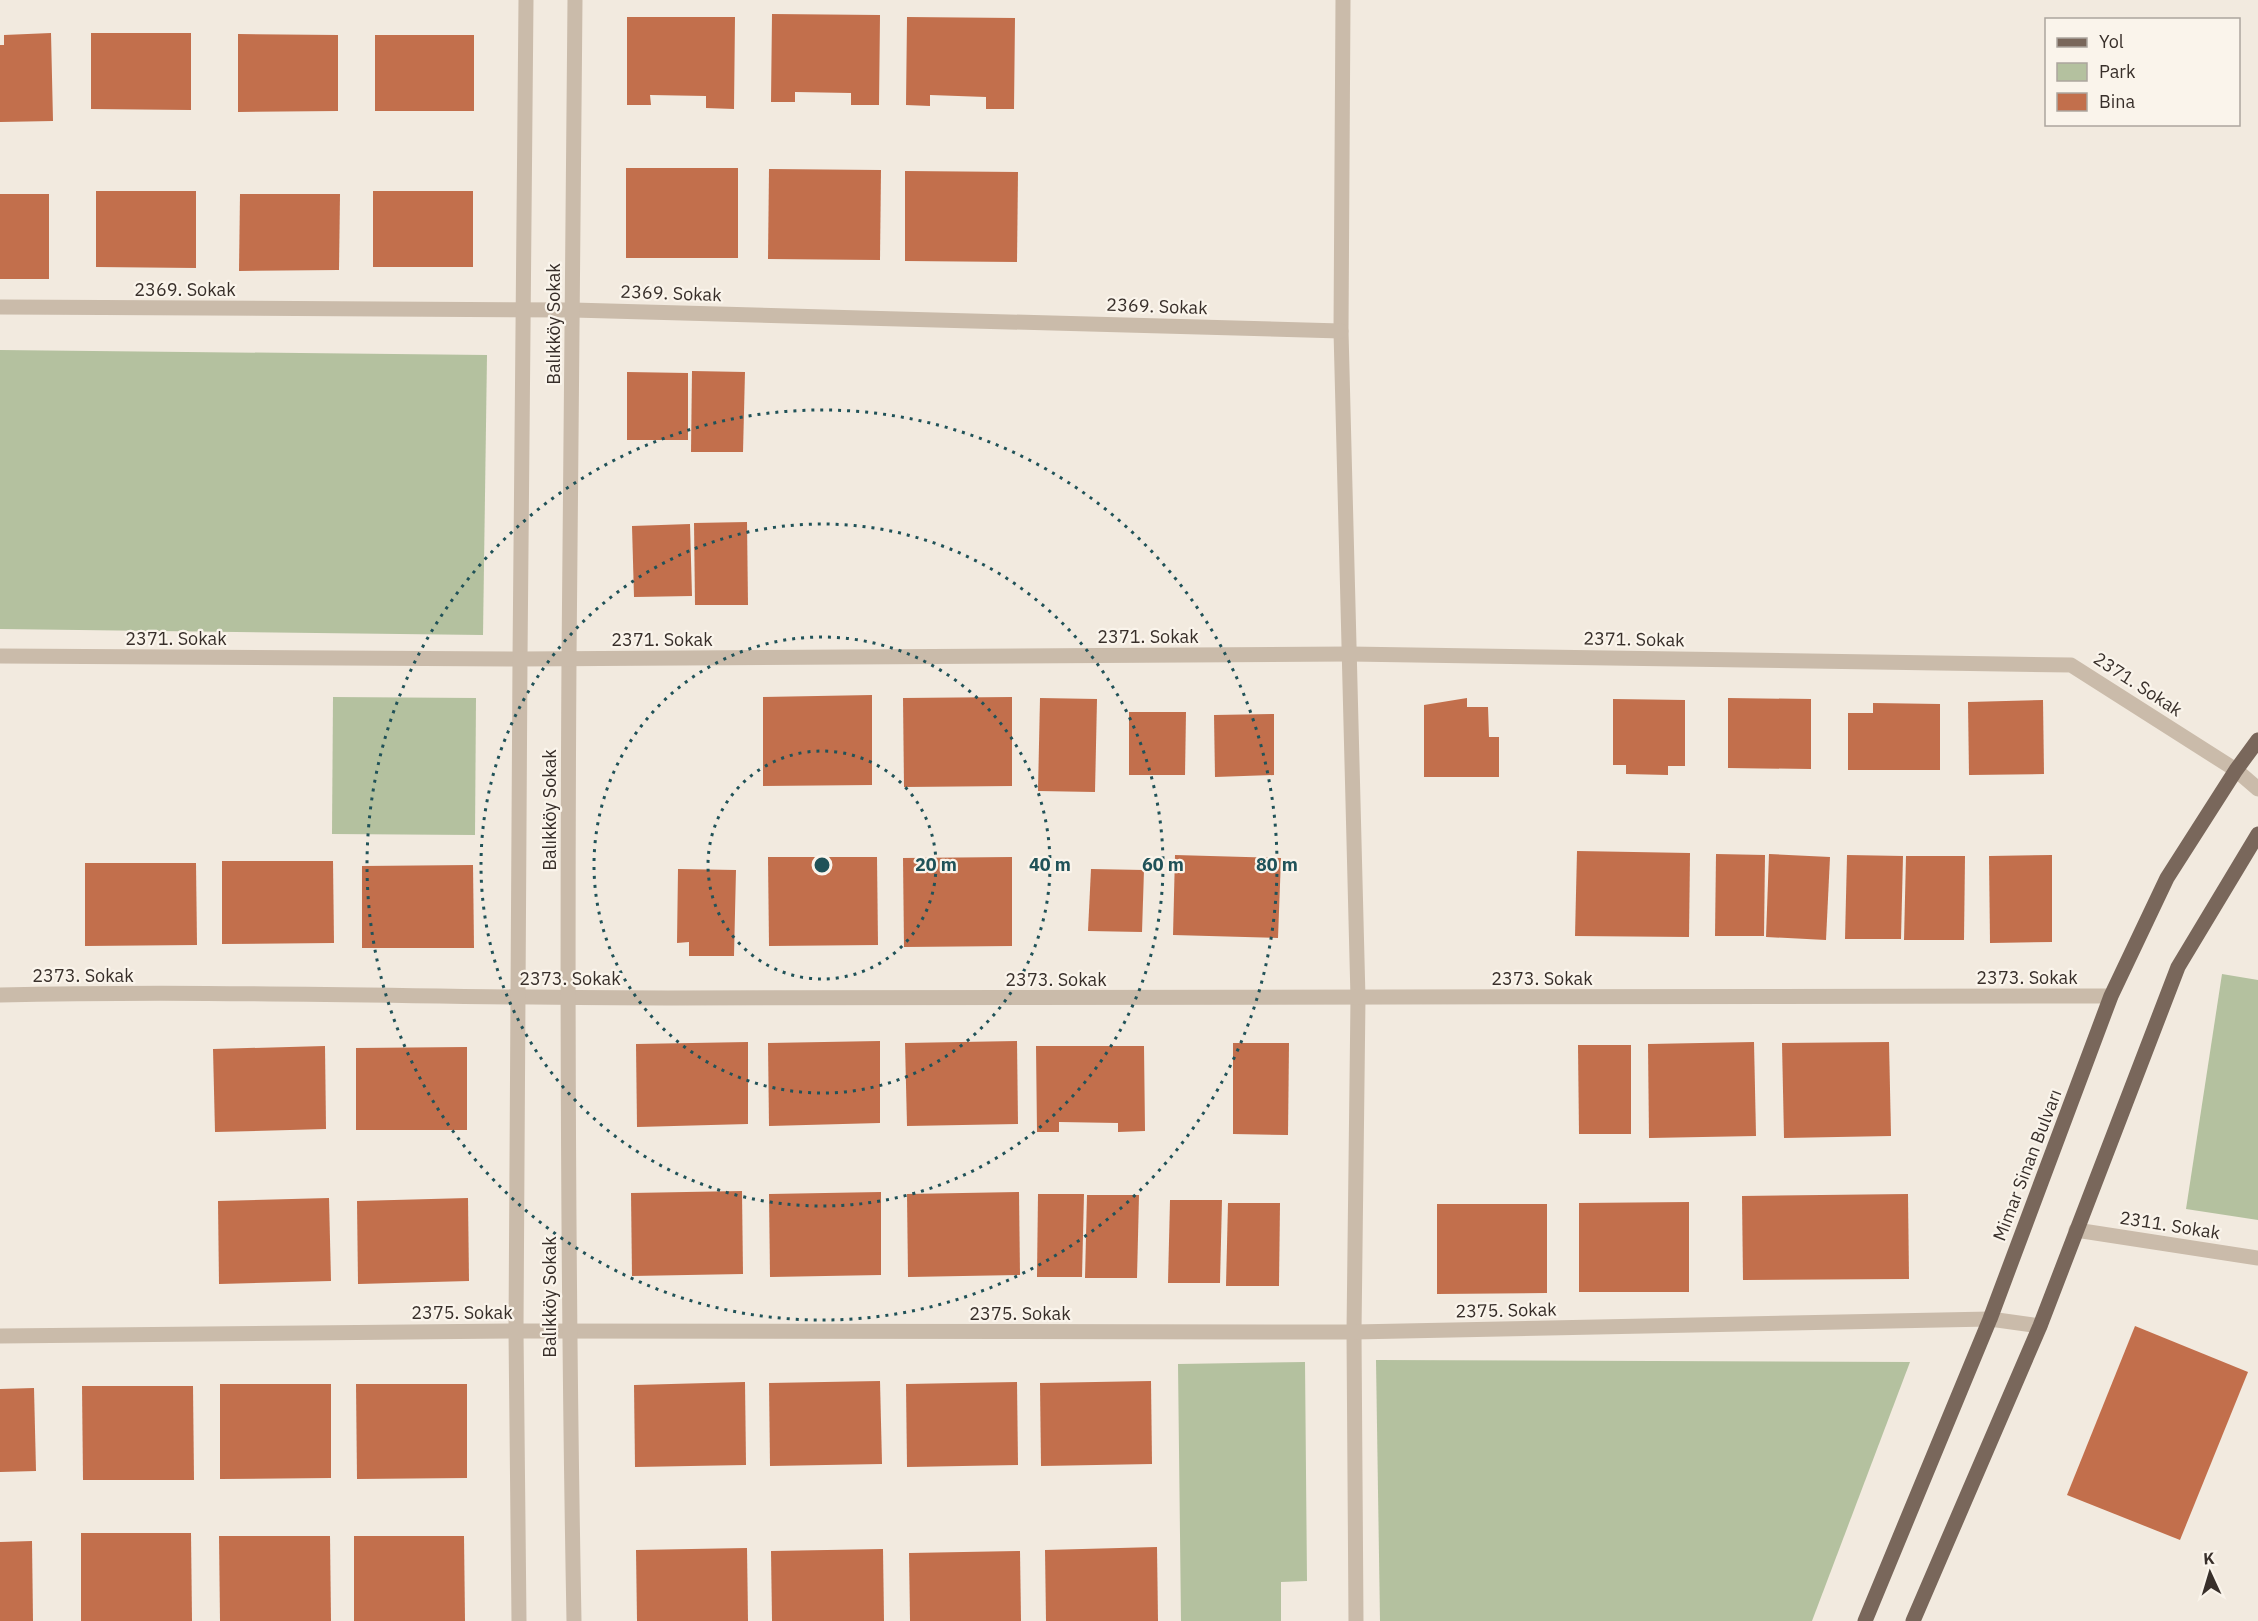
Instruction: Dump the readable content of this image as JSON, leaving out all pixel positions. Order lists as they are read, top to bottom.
{
  "streets": {
    "main road": ["Mimar Sinan Bulvarı"],
    "street": [
      "2369. Sokak",
      "Balıkköy Sokak",
      "2371. Sokak",
      "2373. Sokak",
      "2311. Sokak",
      "2375. Sokak"
    ]
  },
  "crossings": [
    ["2369. Sokak", "Balıkköy Sokak"],
    ["Balıkköy Sokak", "2371. Sokak"],
    ["Balıkköy Sokak", "2373. Sokak"],
    ["Balıkköy Sokak", "2375. Sokak"],
    ["2371. Sokak", "Mimar Sinan Bulvarı"],
    ["2373. Sokak", "Mimar Sinan Bulvarı"],
    ["Mimar Sinan Bulvarı", "2375. Sokak"]
  ],
  "legend": ["Yol", "Park", "Bina"],
  "north": "top",
  "rings": [
    "20 m",
    "40 m",
    "60 m",
    "80 m"
  ]
}
